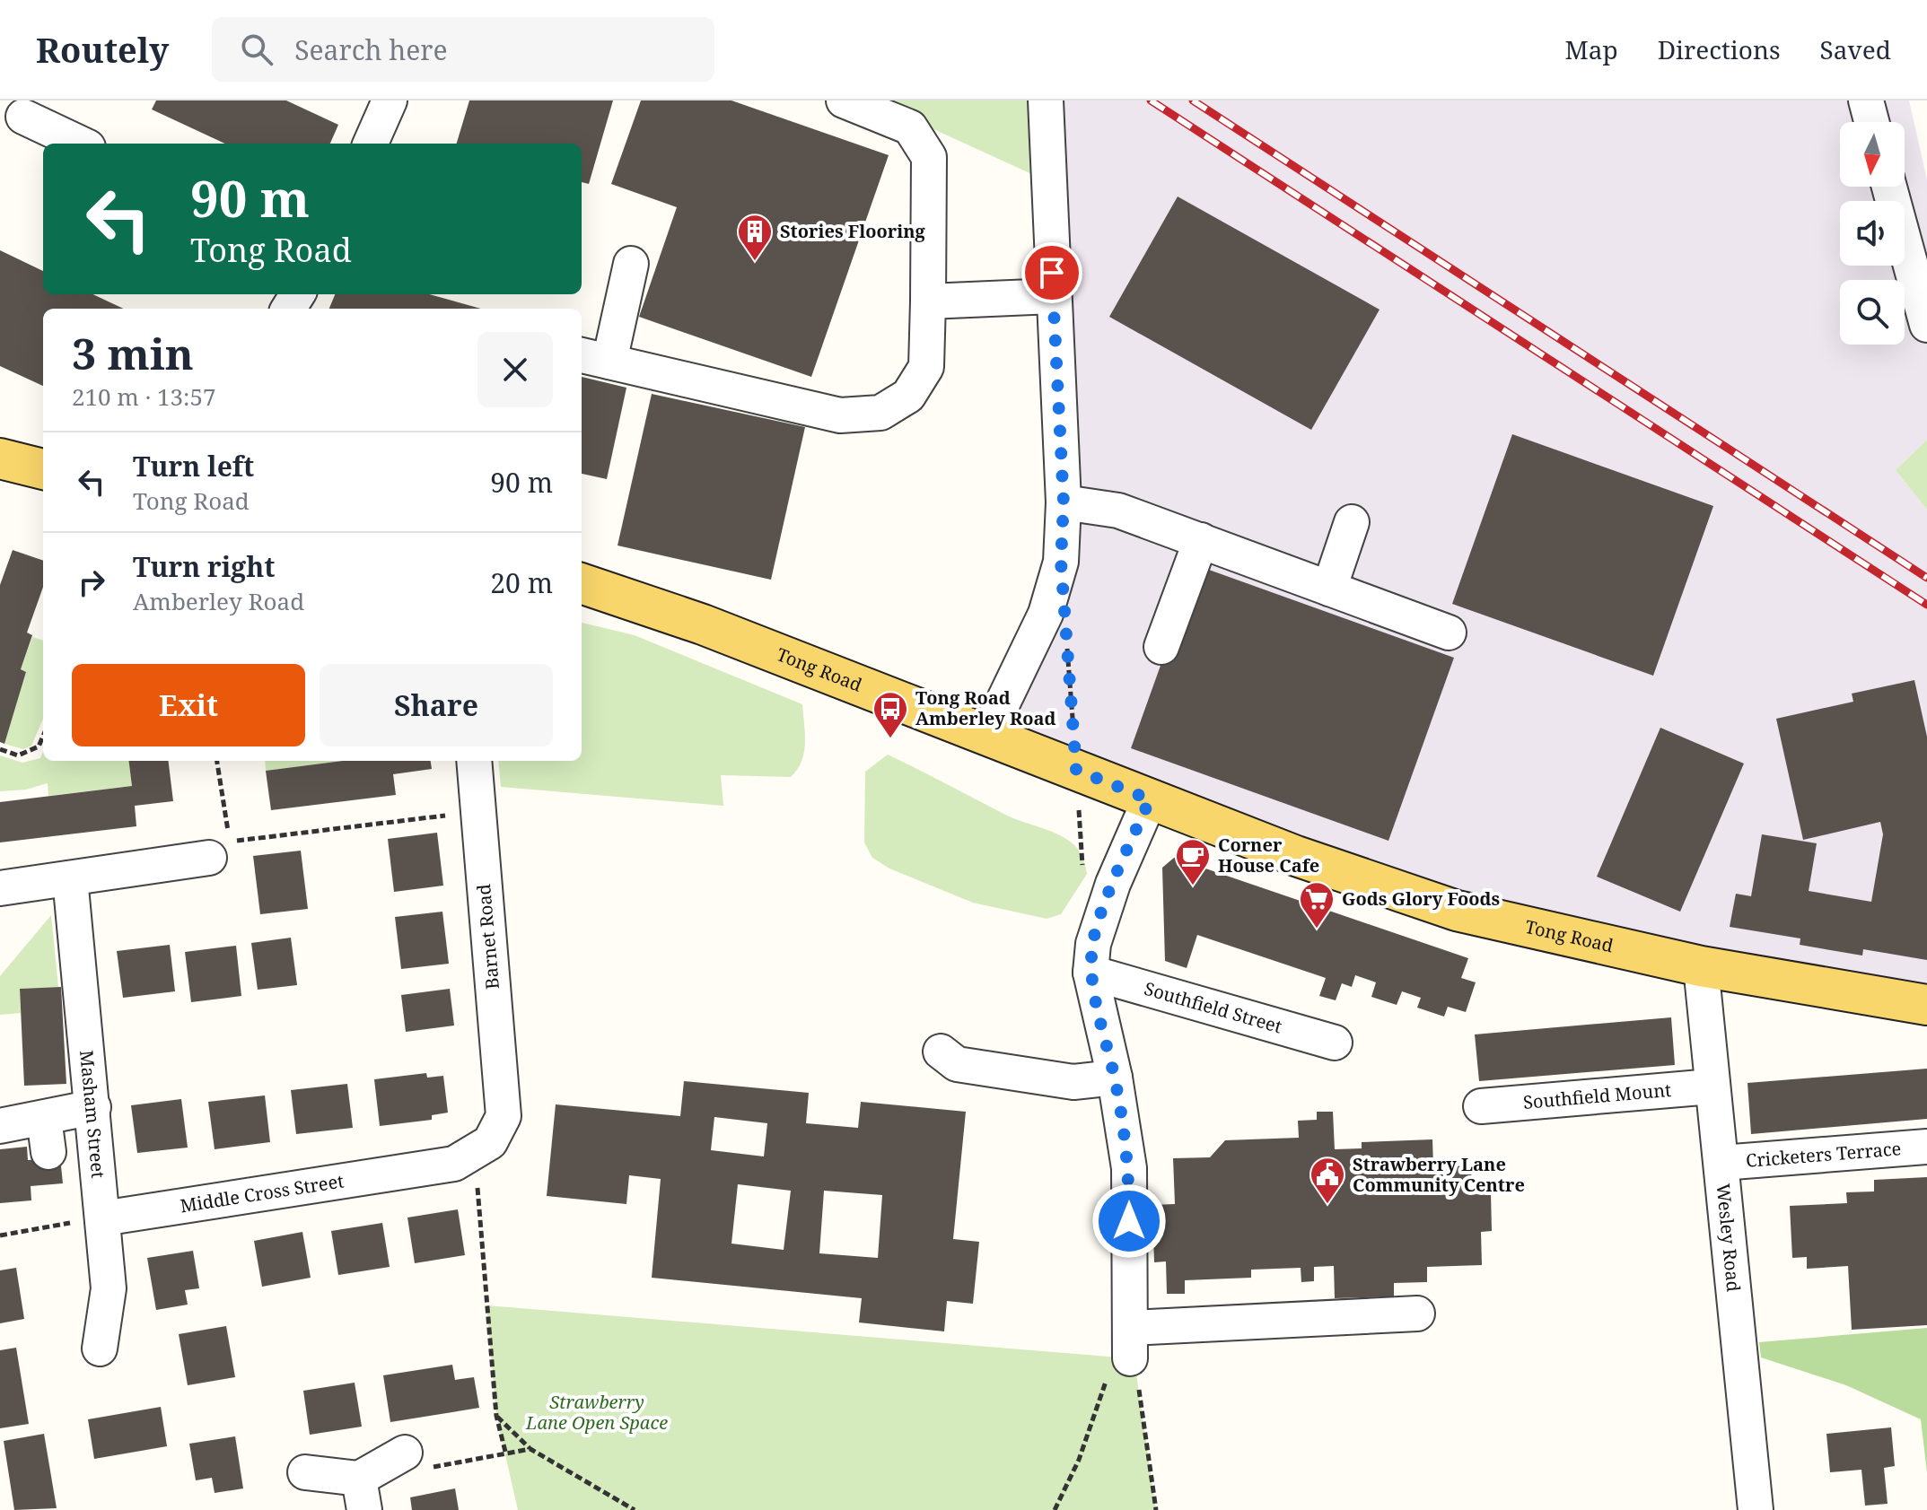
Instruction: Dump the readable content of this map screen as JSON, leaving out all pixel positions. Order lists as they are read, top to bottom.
{
  "streets": {
    "main road": ["Tong Road"],
    "street": [
      "Barnet Road",
      "Southfield Street",
      "Southfield Mount",
      "Masham Street",
      "Cricketers Terrace",
      "Middle Cross Street",
      "Wesley Road"
    ]
  },
  "crossings": [
    ["Tong Road", "Wesley Road"],
    ["Barnet Road", "Middle Cross Street"],
    ["Southfield Mount", "Wesley Road"],
    ["Masham Street", "Middle Cross Street"],
    ["Cricketers Terrace", "Wesley Road"]
  ],
  "parks": ["Strawberry Lane Open Space"],
  "places": {
    "building": ["Stories Flooring"],
    "bus stop": ["Tong Road Amberley Road"],
    "cafe": ["Corner House Cafe"],
    "supermarket": ["Gods Glory Foods"],
    "public building": ["Strawberry Lane Community Centre"]
  },
  "north": "bottom",
  "page": {
    "header": "Routely",
    "search": "Search here",
    "nav": ["Map", "Directions", "Saved"],
    "turn": ["90 m", "Tong Road"],
    "heading": ["3 min", "210 m · 13:57"],
    "list": [
      {
        "name": "Turn left",
        "note": "Tong Road",
        "value": "90 m"
      },
      {
        "name": "Turn right",
        "note": "Amberley Road",
        "value": "20 m"
      }
    ],
    "buttons": ["Exit", "Share"]
  }
}
